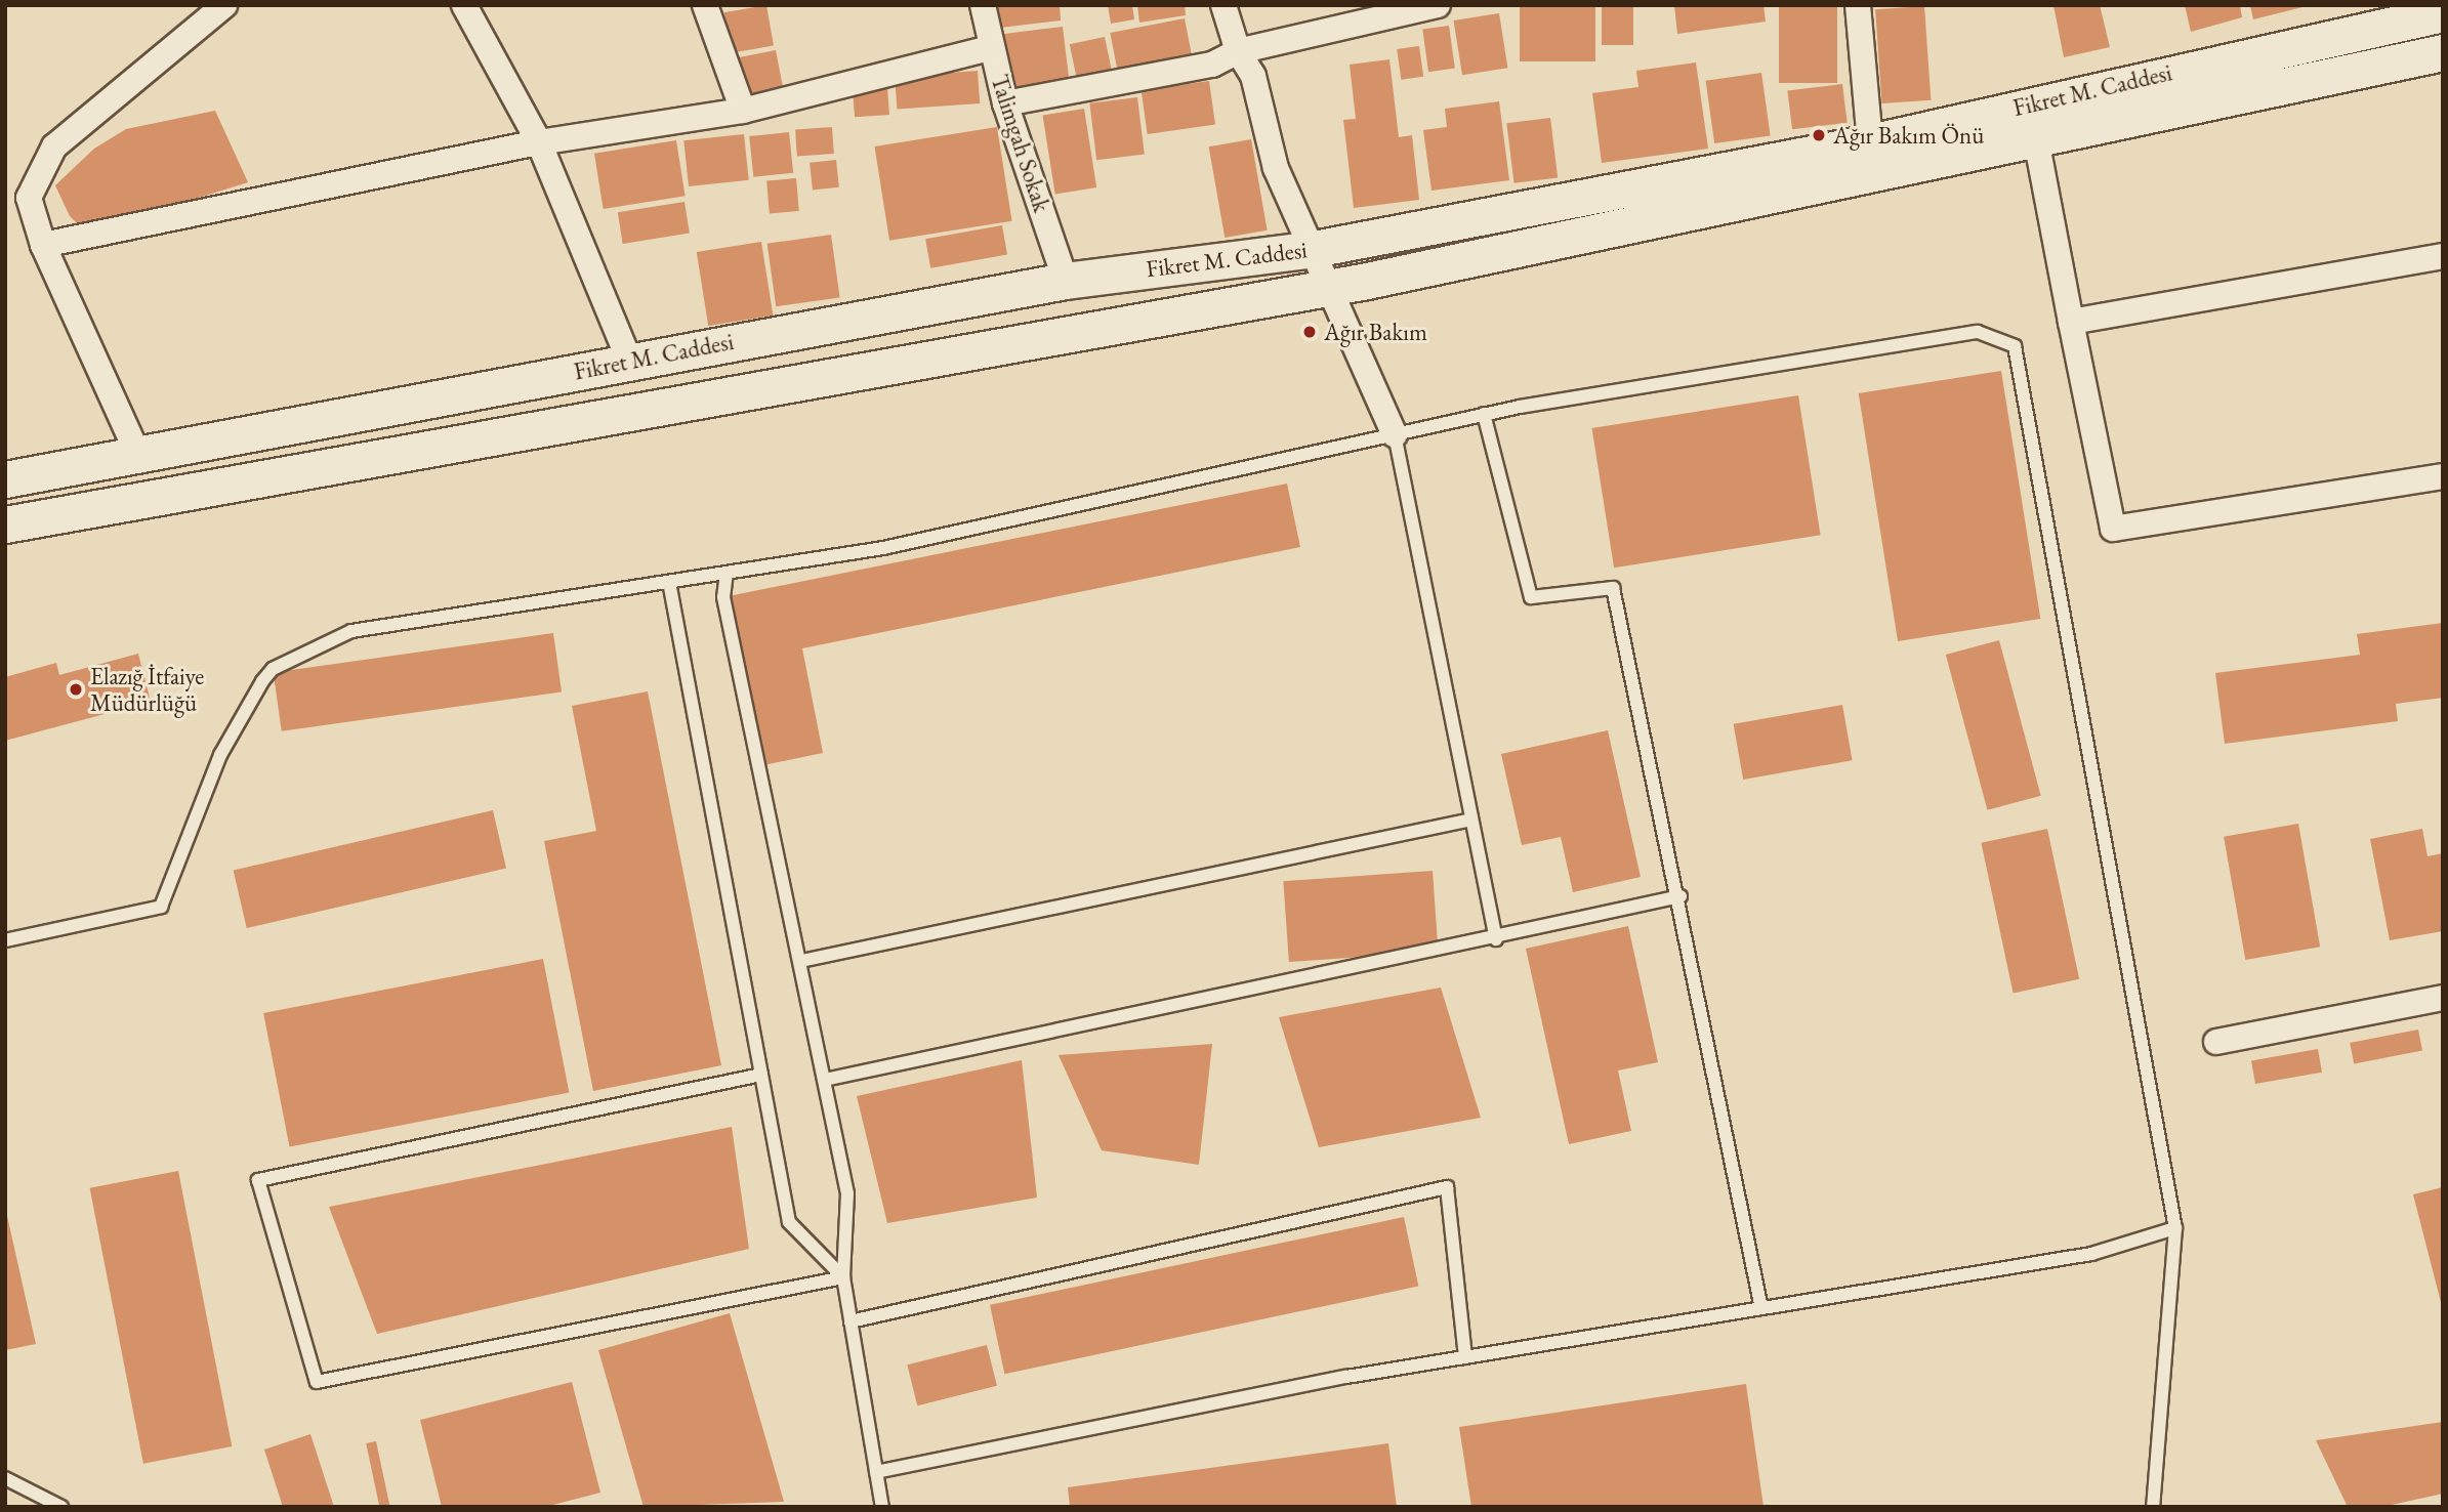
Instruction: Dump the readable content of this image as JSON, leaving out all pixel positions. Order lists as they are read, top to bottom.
{
  "streets": {
    "main road": ["Fikret M. Caddesi"],
    "street": ["Talimgah Sokak"]
  },
  "crossings": [
    ["Fikret M. Caddesi", "Talimgah Sokak"]
  ],
  "places": ["Ağır Bakım Önü", "Ağır Bakım", "Elazığ İtfaiye Müdürlüğü"]
}
